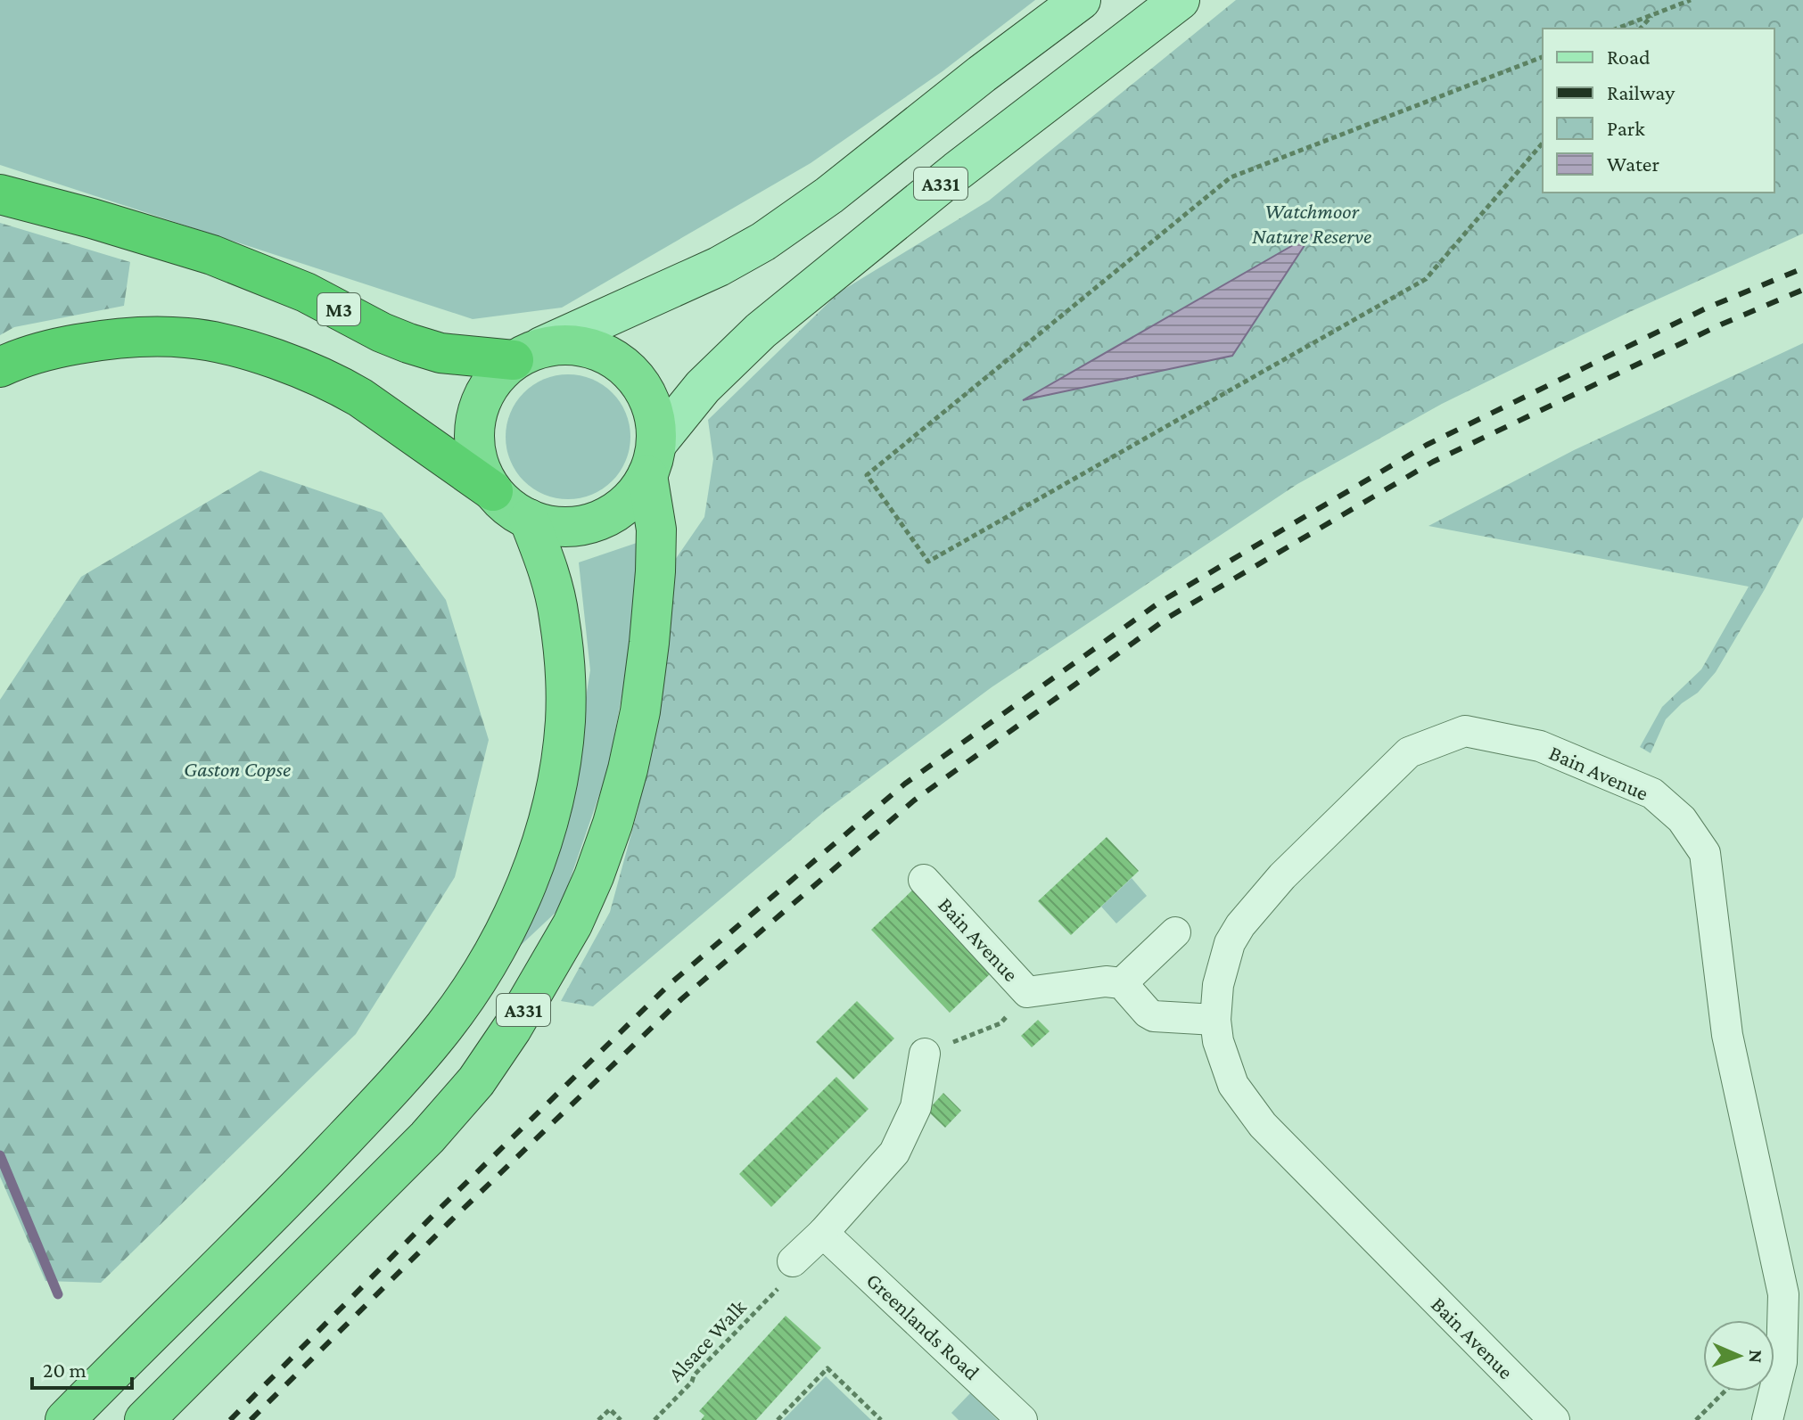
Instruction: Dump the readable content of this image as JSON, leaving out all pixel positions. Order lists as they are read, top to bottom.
{
  "streets": {
    "highway": ["A331", "M3"],
    "street": ["Bain Avenue", "Greenlands Road"],
    "path": ["Alsace Walk"]
  },
  "crossings": [
    ["A331", "M3"]
  ],
  "parks": ["Watchmoor Nature Reserve", "Gaston Copse"],
  "legend": [
    "Road",
    "Railway",
    "Park",
    "Water"
  ],
  "scale_bar": "20 m",
  "north": "right"
}
